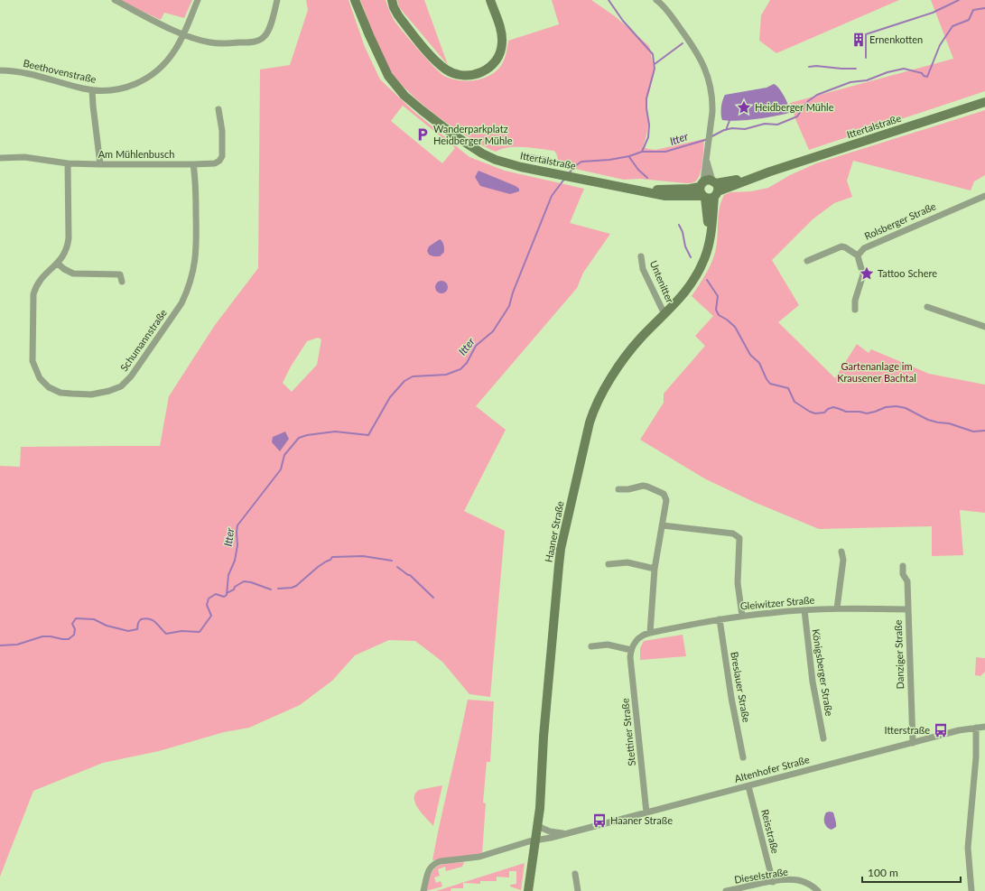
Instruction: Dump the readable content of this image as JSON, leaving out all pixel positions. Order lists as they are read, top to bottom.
{
  "streets": {
    "main road": ["Ittertalstraße", "Haaner Straße"],
    "street": [
      "Beethovenstraße",
      "Am Mühlenbusch",
      "Rolsberger Straße",
      "Untenitter",
      "Schumannstraße",
      "Gleiwitzer Straße",
      "Danziger Straße",
      "Königsberger Straße",
      "Breslauer Straße",
      "Stettiner Straße",
      "Altenhofer Straße",
      "Reisstraße",
      "Dieselstraße"
    ]
  },
  "crossings": [
    ["Ittertalstraße", "Haaner Straße"],
    ["Am Mühlenbusch", "Schumannstraße"],
    ["Untenitter", "Haaner Straße"],
    ["Haaner Straße", "Altenhofer Straße"],
    ["Gleiwitzer Straße", "Danziger Straße"],
    ["Gleiwitzer Straße", "Königsberger Straße"],
    ["Gleiwitzer Straße", "Breslauer Straße"],
    ["Danziger Straße", "Altenhofer Straße"],
    ["Stettiner Straße", "Altenhofer Straße"],
    ["Altenhofer Straße", "Reisstraße"],
    ["Reisstraße", "Dieselstraße"]
  ],
  "water": ["Itter"],
  "parks": ["Gartenanlage im Krausener Bachtal"],
  "places": {
    "building": ["Ernenkotten"],
    "place": ["Heidberger Mühle", "Tattoo Schere"],
    "parking": ["Wanderparkplatz Heidberger Mühle"],
    "bus stop": ["Itterstraße", "Haaner Straße"]
  },
  "scale_bar": "100 m"
}
